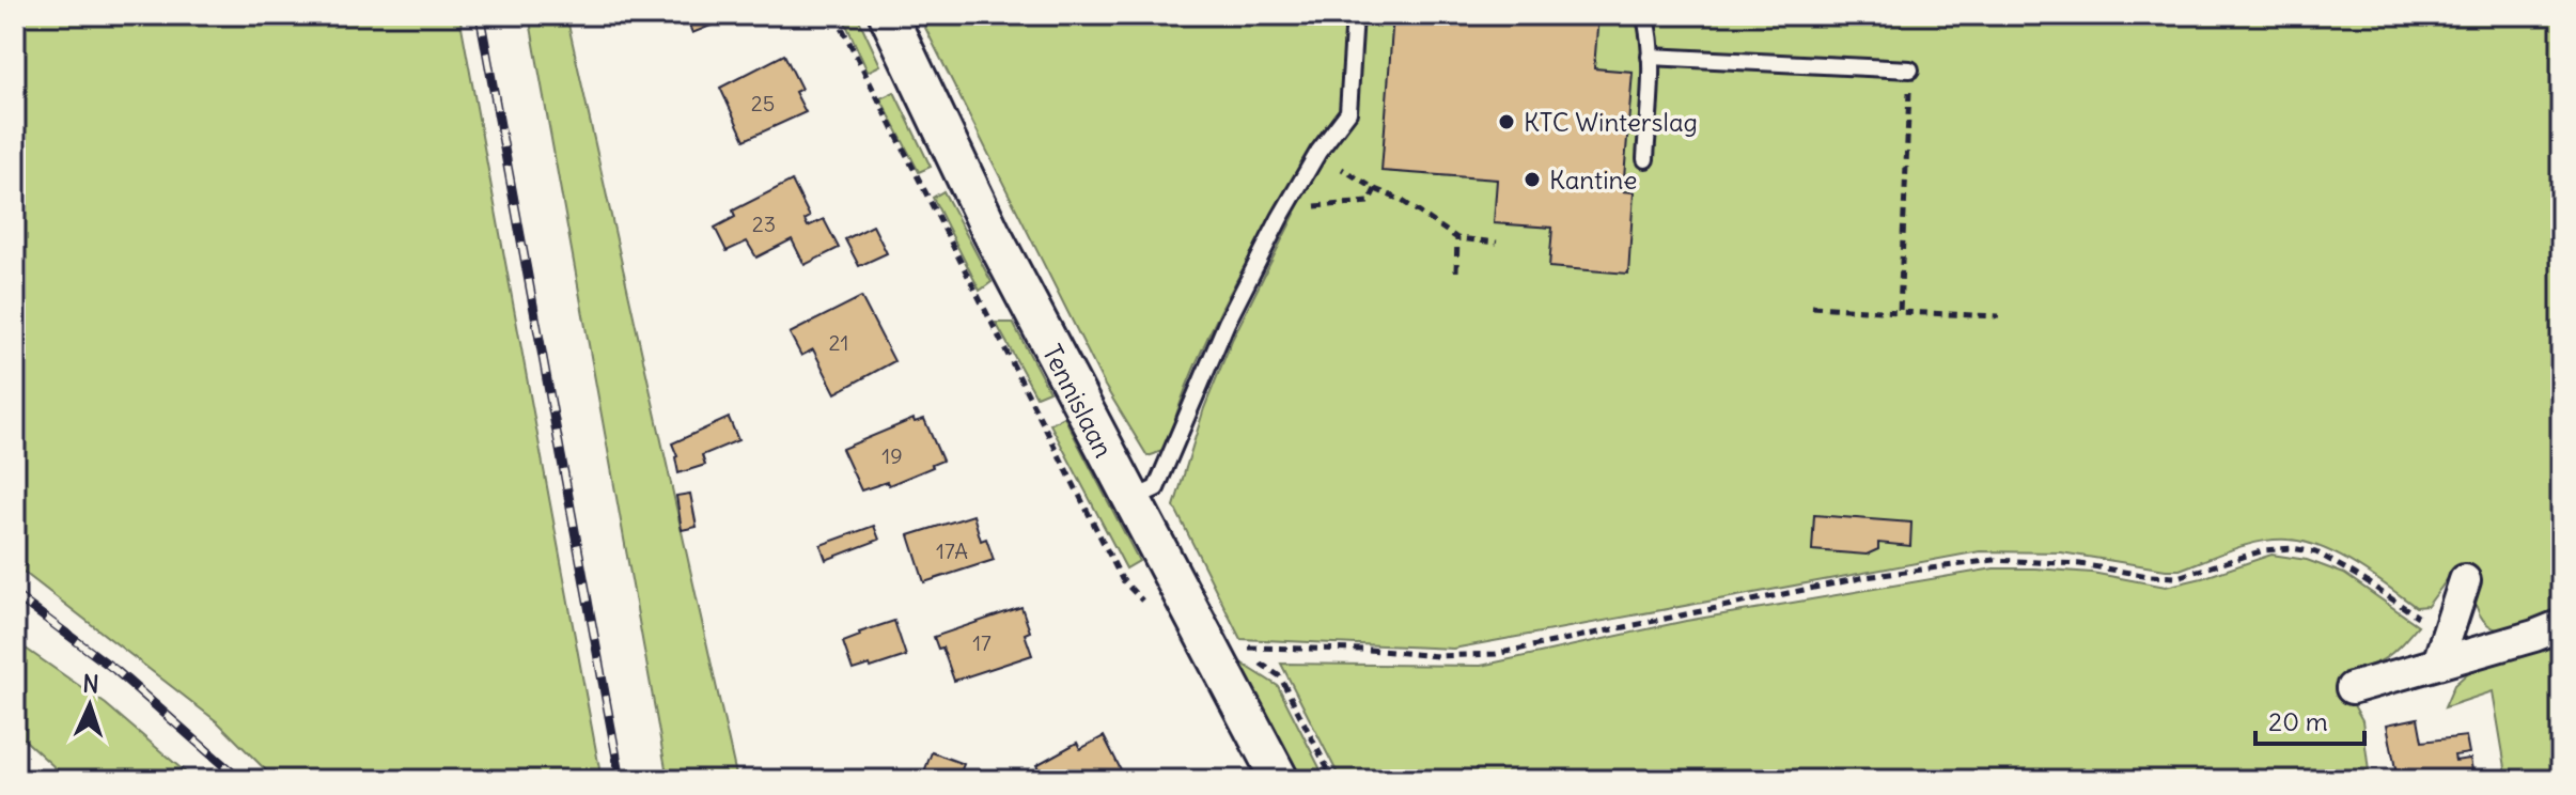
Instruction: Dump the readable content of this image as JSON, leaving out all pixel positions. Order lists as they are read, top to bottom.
{
  "streets": {
    "street": ["Tennislaan"]
  },
  "places": ["KTC Winterslag", "Kantine"],
  "house_numbers": [
    "25",
    "23",
    "21",
    "19",
    "17A",
    "17"
  ],
  "scale_bar": "20 m",
  "north": "top"
}
